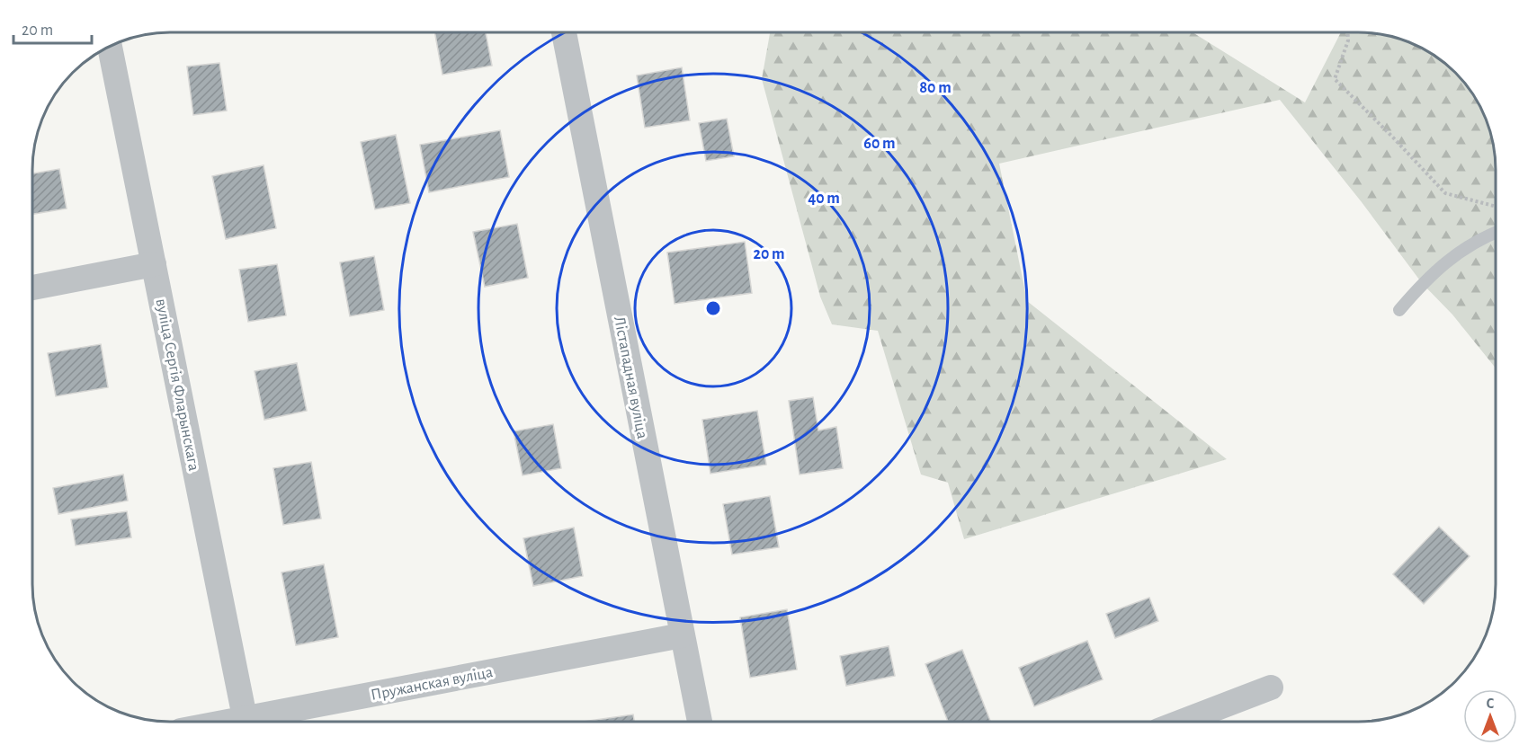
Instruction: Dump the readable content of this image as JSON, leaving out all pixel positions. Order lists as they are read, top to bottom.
{
  "streets": {
    "street": ["Лістападная вуліца", "вуліца Сергія Фларынскага", "Пружанская вуліца"]
  },
  "crossings": [
    ["Лістападная вуліца", "Пружанская вуліца"]
  ],
  "scale_bar": "20 m",
  "north": "top",
  "rings": [
    "80 m",
    "60 m",
    "40 m",
    "20 m"
  ]
}
